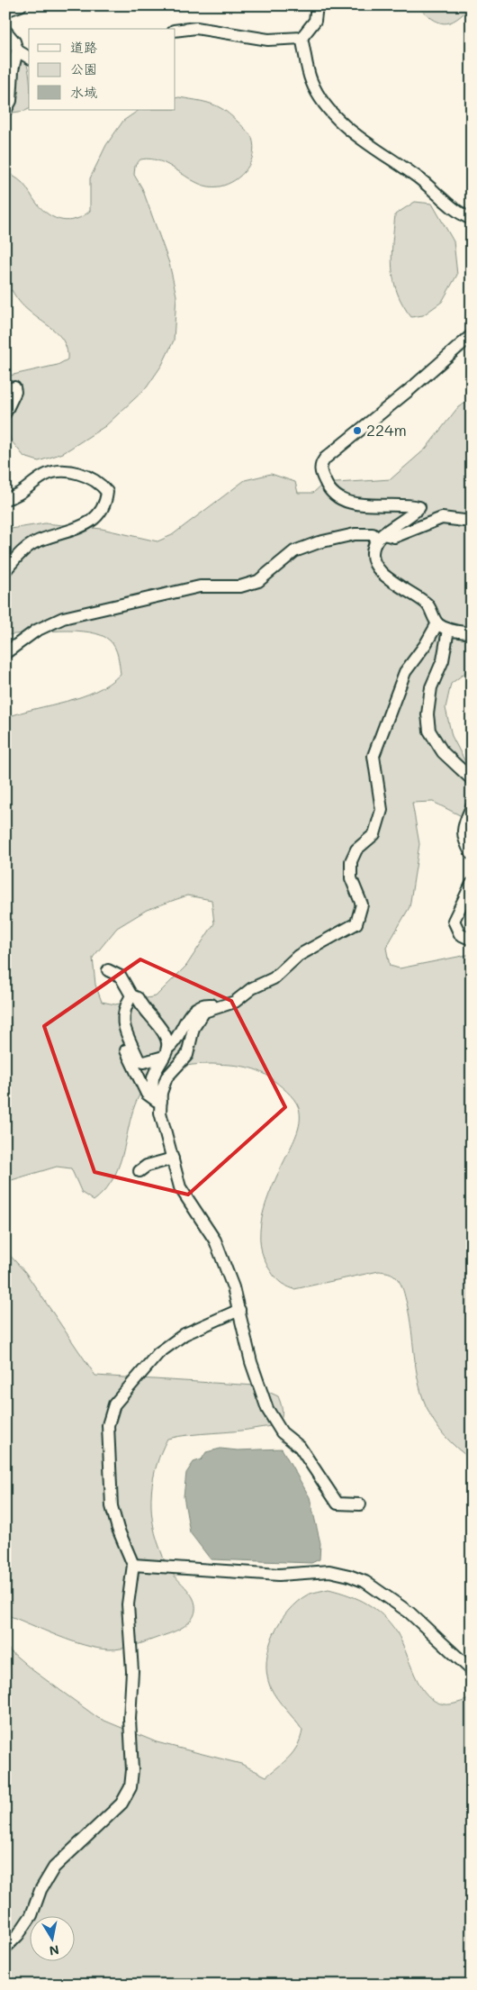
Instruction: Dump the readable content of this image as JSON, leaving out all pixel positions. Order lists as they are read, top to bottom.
{
  "places": ["224m"],
  "legend": ["道路", "公園", "水域"],
  "north": "bottom"
}
